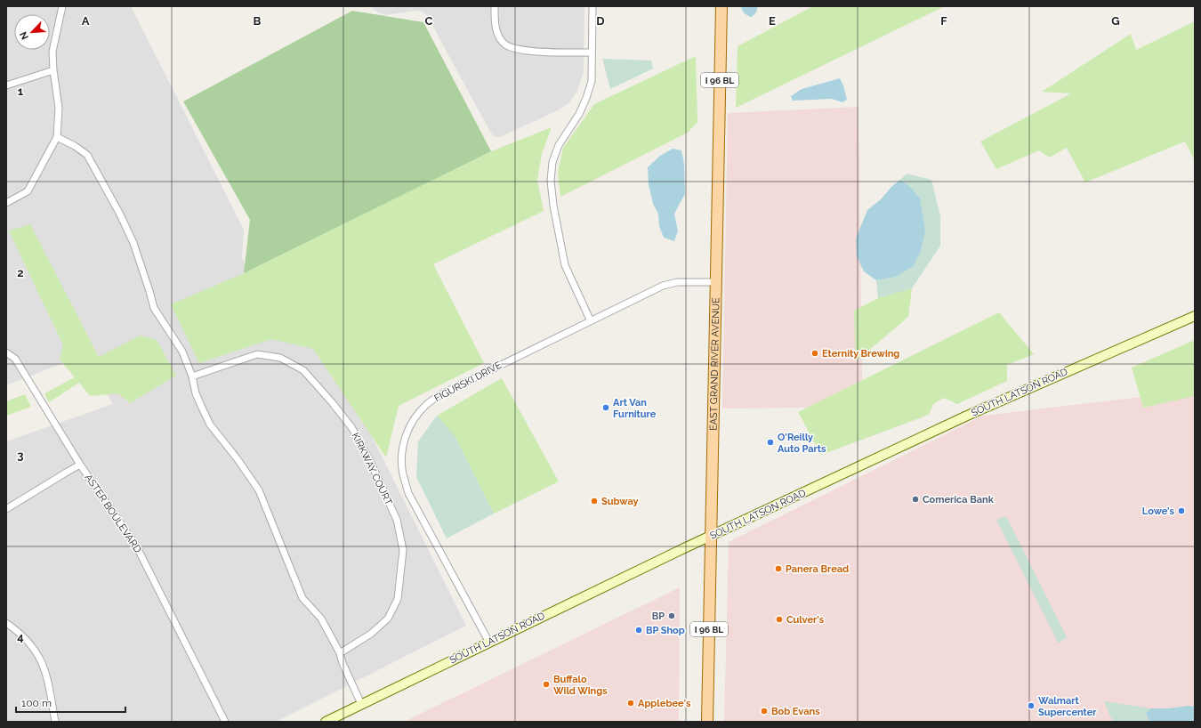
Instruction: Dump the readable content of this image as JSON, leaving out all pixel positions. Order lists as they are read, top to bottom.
{
  "streets": {
    "main road": ["I 96 BL", "EAST GRAND RIVER AVENUE", "SOUTH LATSON ROAD"],
    "street": ["FIGURSKI DRIVE", "KIRKWAY COURT", "ASTER BOULEVARD"]
  },
  "crossings": [
    ["EAST GRAND RIVER AVENUE", "FIGURSKI DRIVE"],
    ["EAST GRAND RIVER AVENUE", "SOUTH LATSON ROAD"],
    ["FIGURSKI DRIVE", "SOUTH LATSON ROAD"]
  ],
  "places": [
    "Eternity Brewing",
    "Art Van Furniture",
    "O'Reilly Auto Parts",
    "Comerica Bank",
    "Subway",
    "Lowe's",
    "Panera Bread",
    "BP",
    "Culver's",
    "BP Shop",
    "Buffalo Wild Wings",
    "Applebee's",
    "Walmart Supercenter",
    "Bob Evans"
  ],
  "scale_bar": "100 m",
  "north": "bottom left",
  "grid": {
    "columns": [
      "A",
      "B",
      "C",
      "D",
      "E",
      "F",
      "G"
    ],
    "rows": [
      "1",
      "2",
      "3",
      "4"
    ]
  }
}
